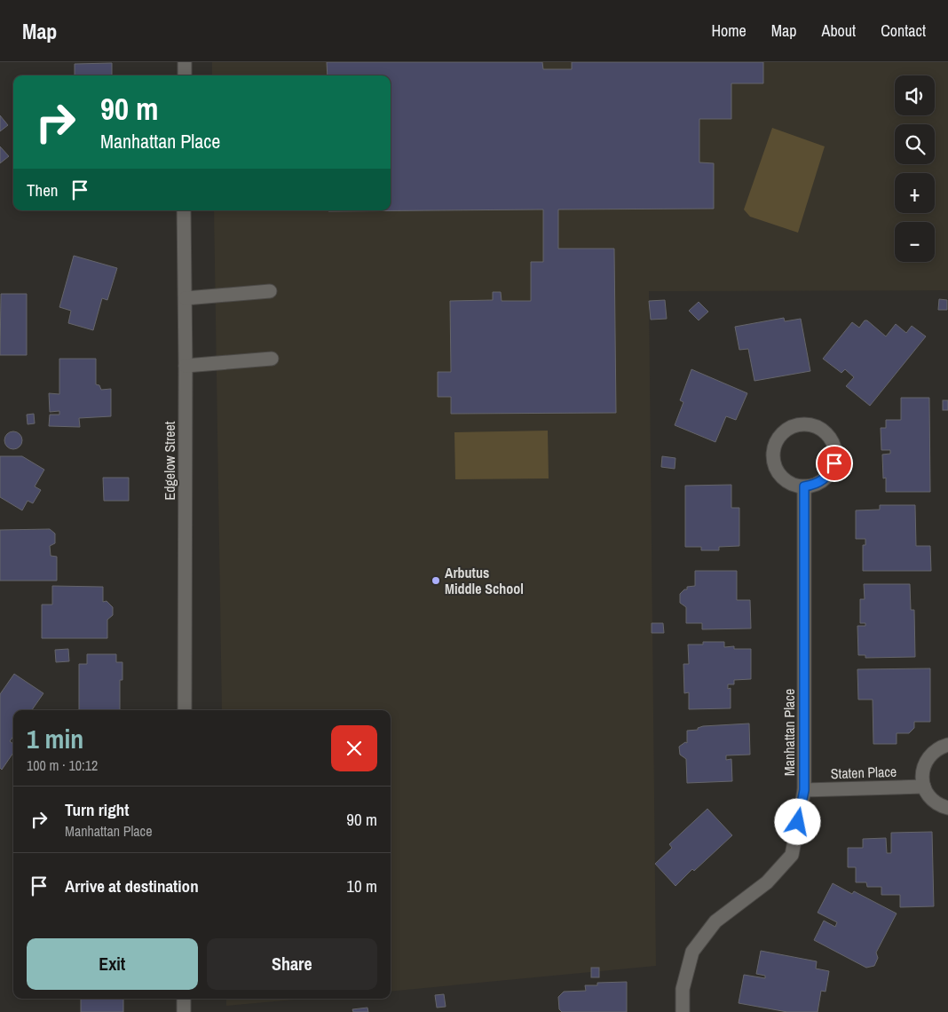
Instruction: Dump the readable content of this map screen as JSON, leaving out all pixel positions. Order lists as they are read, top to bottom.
{
  "streets": {
    "street": ["Edgelow Street", "Manhattan Place", "Staten Place"]
  },
  "crossings": [
    ["Manhattan Place", "Staten Place"]
  ],
  "places": ["Arbutus Middle School"],
  "page": {
    "header": "Map",
    "nav": [
      "Home",
      "Map",
      "About",
      "Contact"
    ],
    "map_buttons": ["+", "−"],
    "turn": ["90 m", "Manhattan Place"],
    "then": "Then",
    "heading": ["1 min", "100 m · 10:12"],
    "list": [
      {
        "name": "Turn right",
        "note": "Manhattan Place",
        "value": "90 m"
      },
      {
        "name": "Arrive at destination",
        "value": "10 m"
      }
    ],
    "buttons": ["Exit", "Share"]
  }
}
